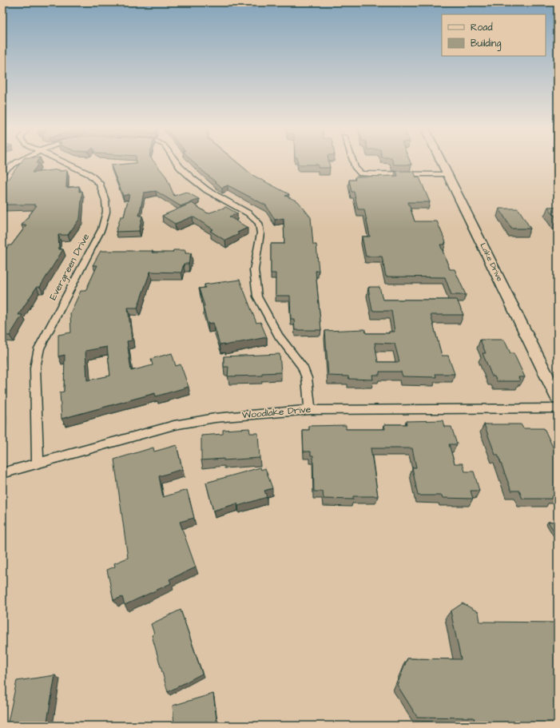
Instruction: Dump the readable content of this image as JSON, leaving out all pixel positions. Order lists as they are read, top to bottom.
{
  "streets": {
    "main road": ["Lake Drive"],
    "street": ["Evergreen Drive", "Woodlake Drive"]
  },
  "crossings": [
    ["Evergreen Drive", "Woodlake Drive"]
  ],
  "legend": ["Road", "Building"]
}
